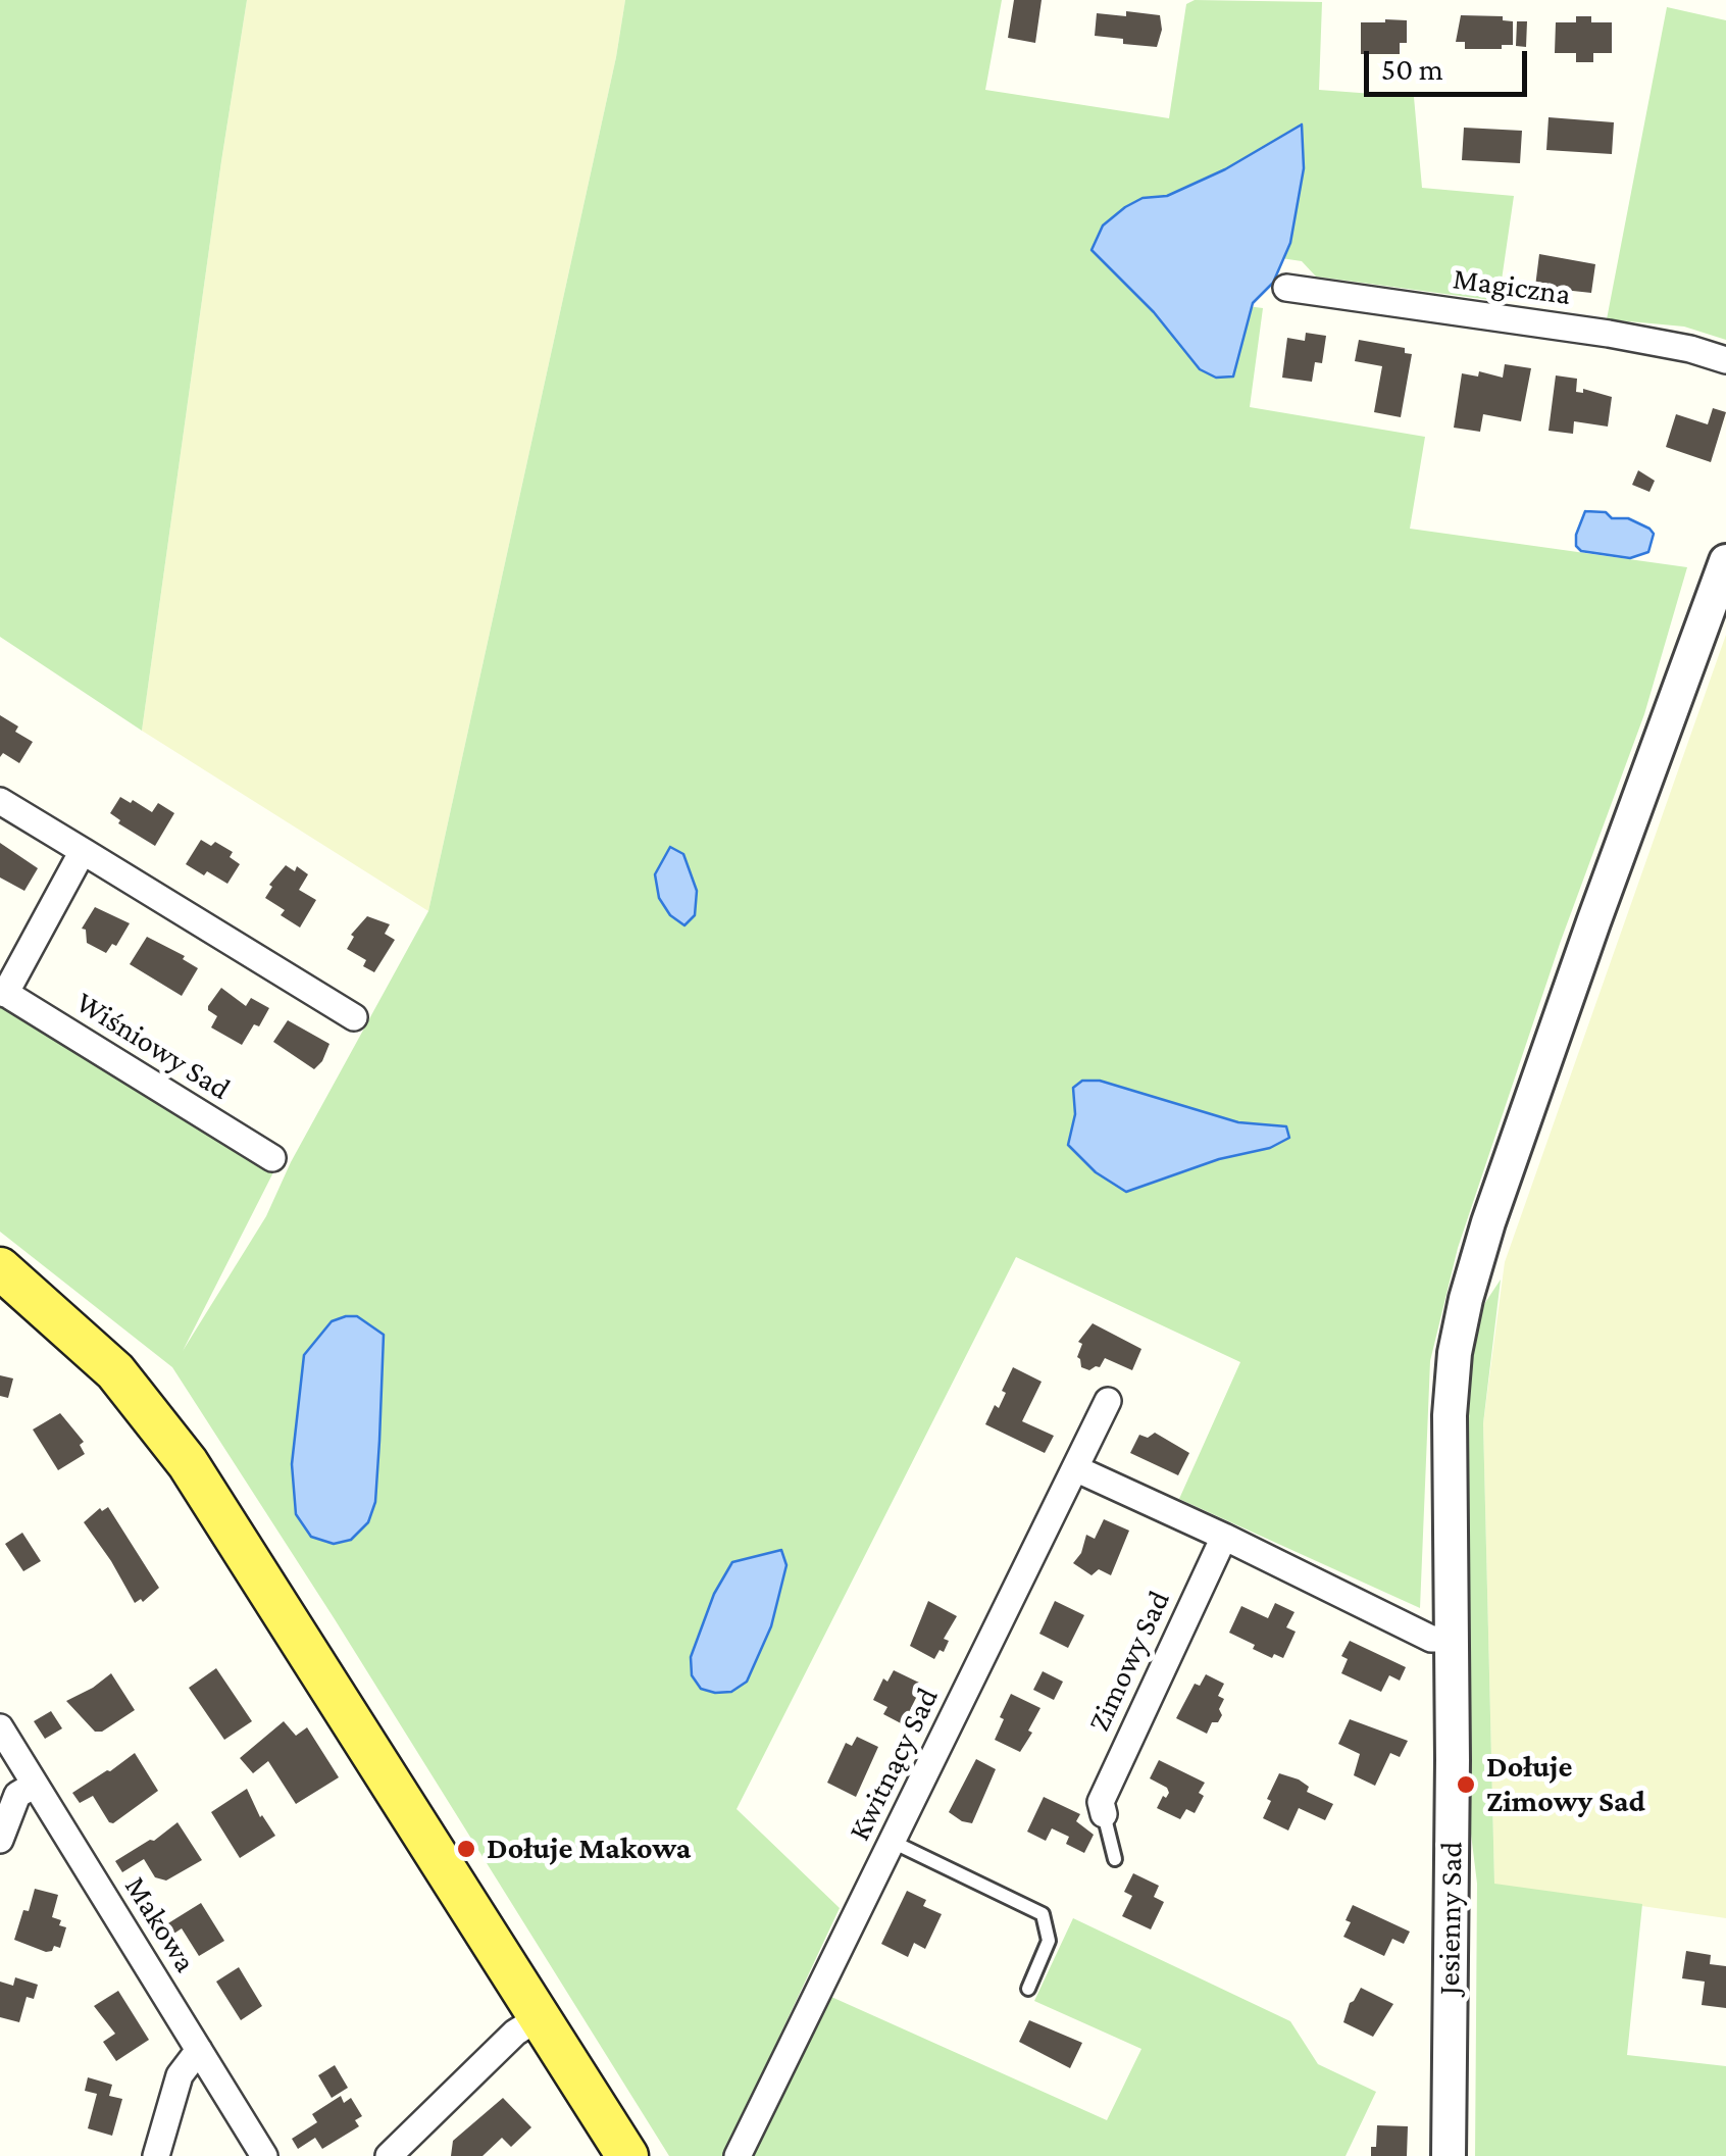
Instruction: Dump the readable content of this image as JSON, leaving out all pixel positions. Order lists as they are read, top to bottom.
{
  "streets": {
    "street": [
      "Magiczna",
      "Wiśniowy Sad",
      "Zimowy Sad",
      "Kwitnący Sad",
      "Jesienny Sad",
      "Makowa"
    ]
  },
  "places": ["Dołuje Zimowy Sad", "Dołuje Makowa"],
  "scale_bar": "50 m"
}
